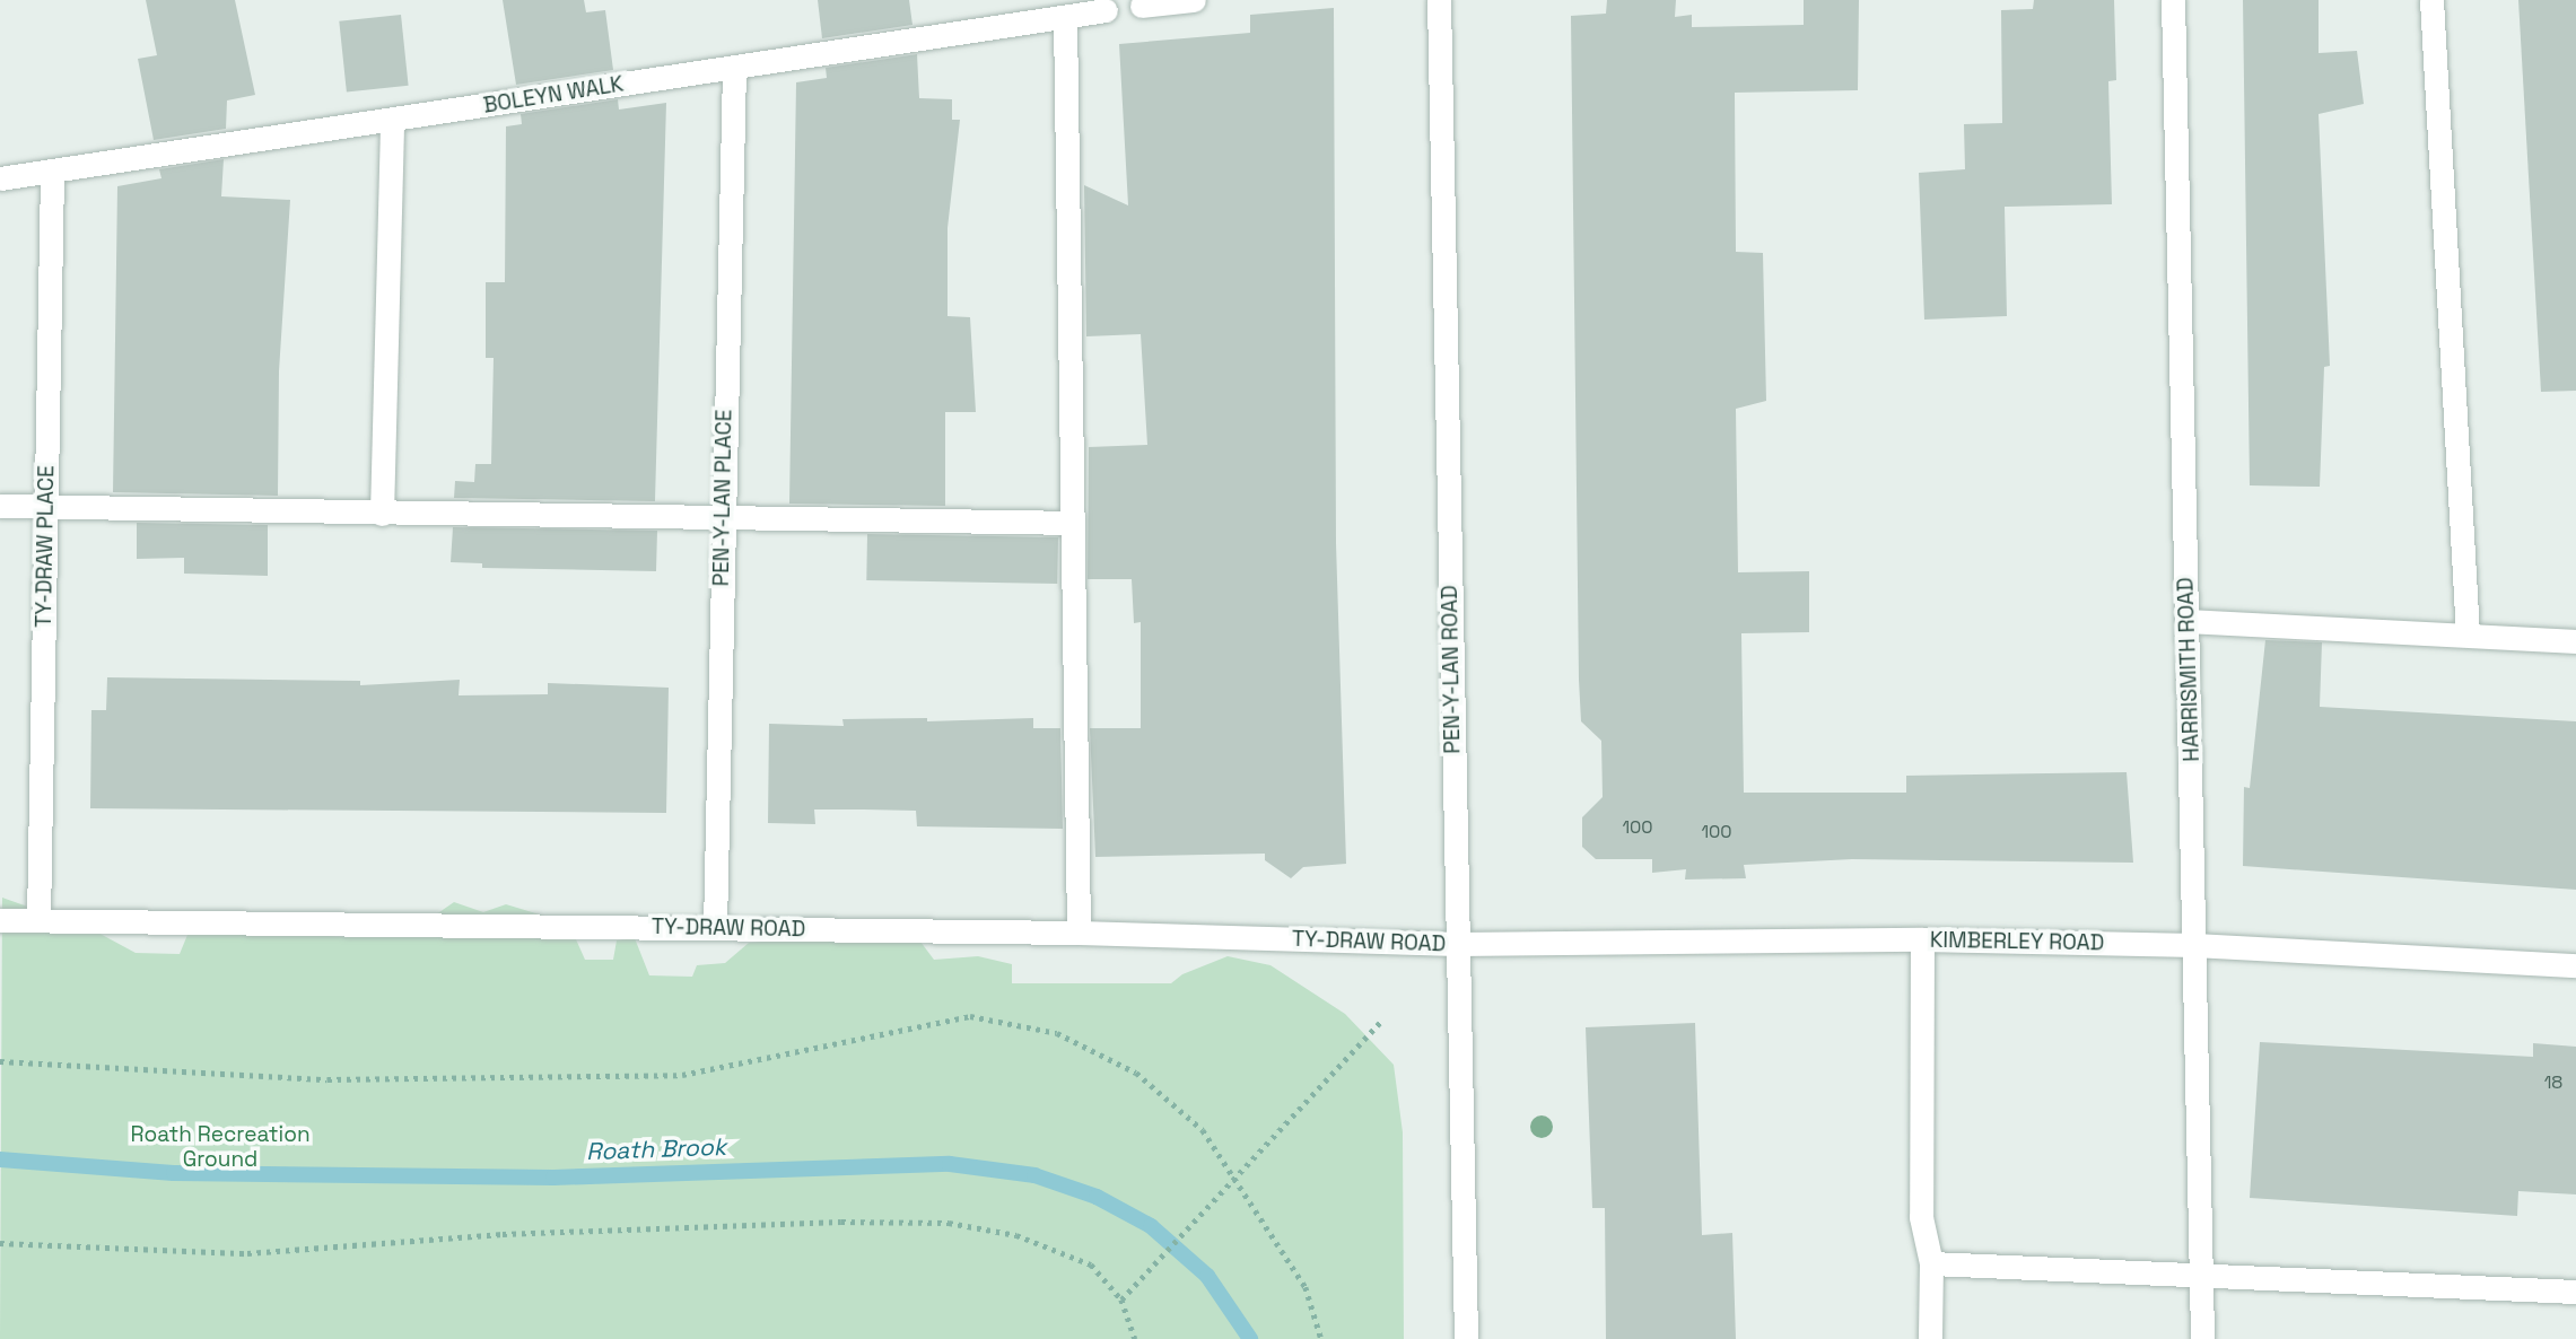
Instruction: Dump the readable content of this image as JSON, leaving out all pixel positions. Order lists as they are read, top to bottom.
{
  "streets": {
    "street": [
      "BOLEYN WALK",
      "PEN-Y-LAN PLACE",
      "TY-DRAW PLACE",
      "PEN-Y-LAN ROAD",
      "HARRISMITH ROAD",
      "TY-DRAW ROAD",
      "KIMBERLEY ROAD"
    ]
  },
  "crossings": [
    ["BOLEYN WALK", "PEN-Y-LAN PLACE"],
    ["BOLEYN WALK", "TY-DRAW PLACE"],
    ["PEN-Y-LAN PLACE", "TY-DRAW ROAD"],
    ["TY-DRAW PLACE", "TY-DRAW ROAD"],
    ["PEN-Y-LAN ROAD", "TY-DRAW ROAD"],
    ["PEN-Y-LAN ROAD", "KIMBERLEY ROAD"],
    ["HARRISMITH ROAD", "KIMBERLEY ROAD"],
    ["TY-DRAW ROAD", "KIMBERLEY ROAD"]
  ],
  "water": ["Roath Brook"],
  "parks": ["Roath Recreation Ground"],
  "house_numbers": ["100", "100", "18"]
}
